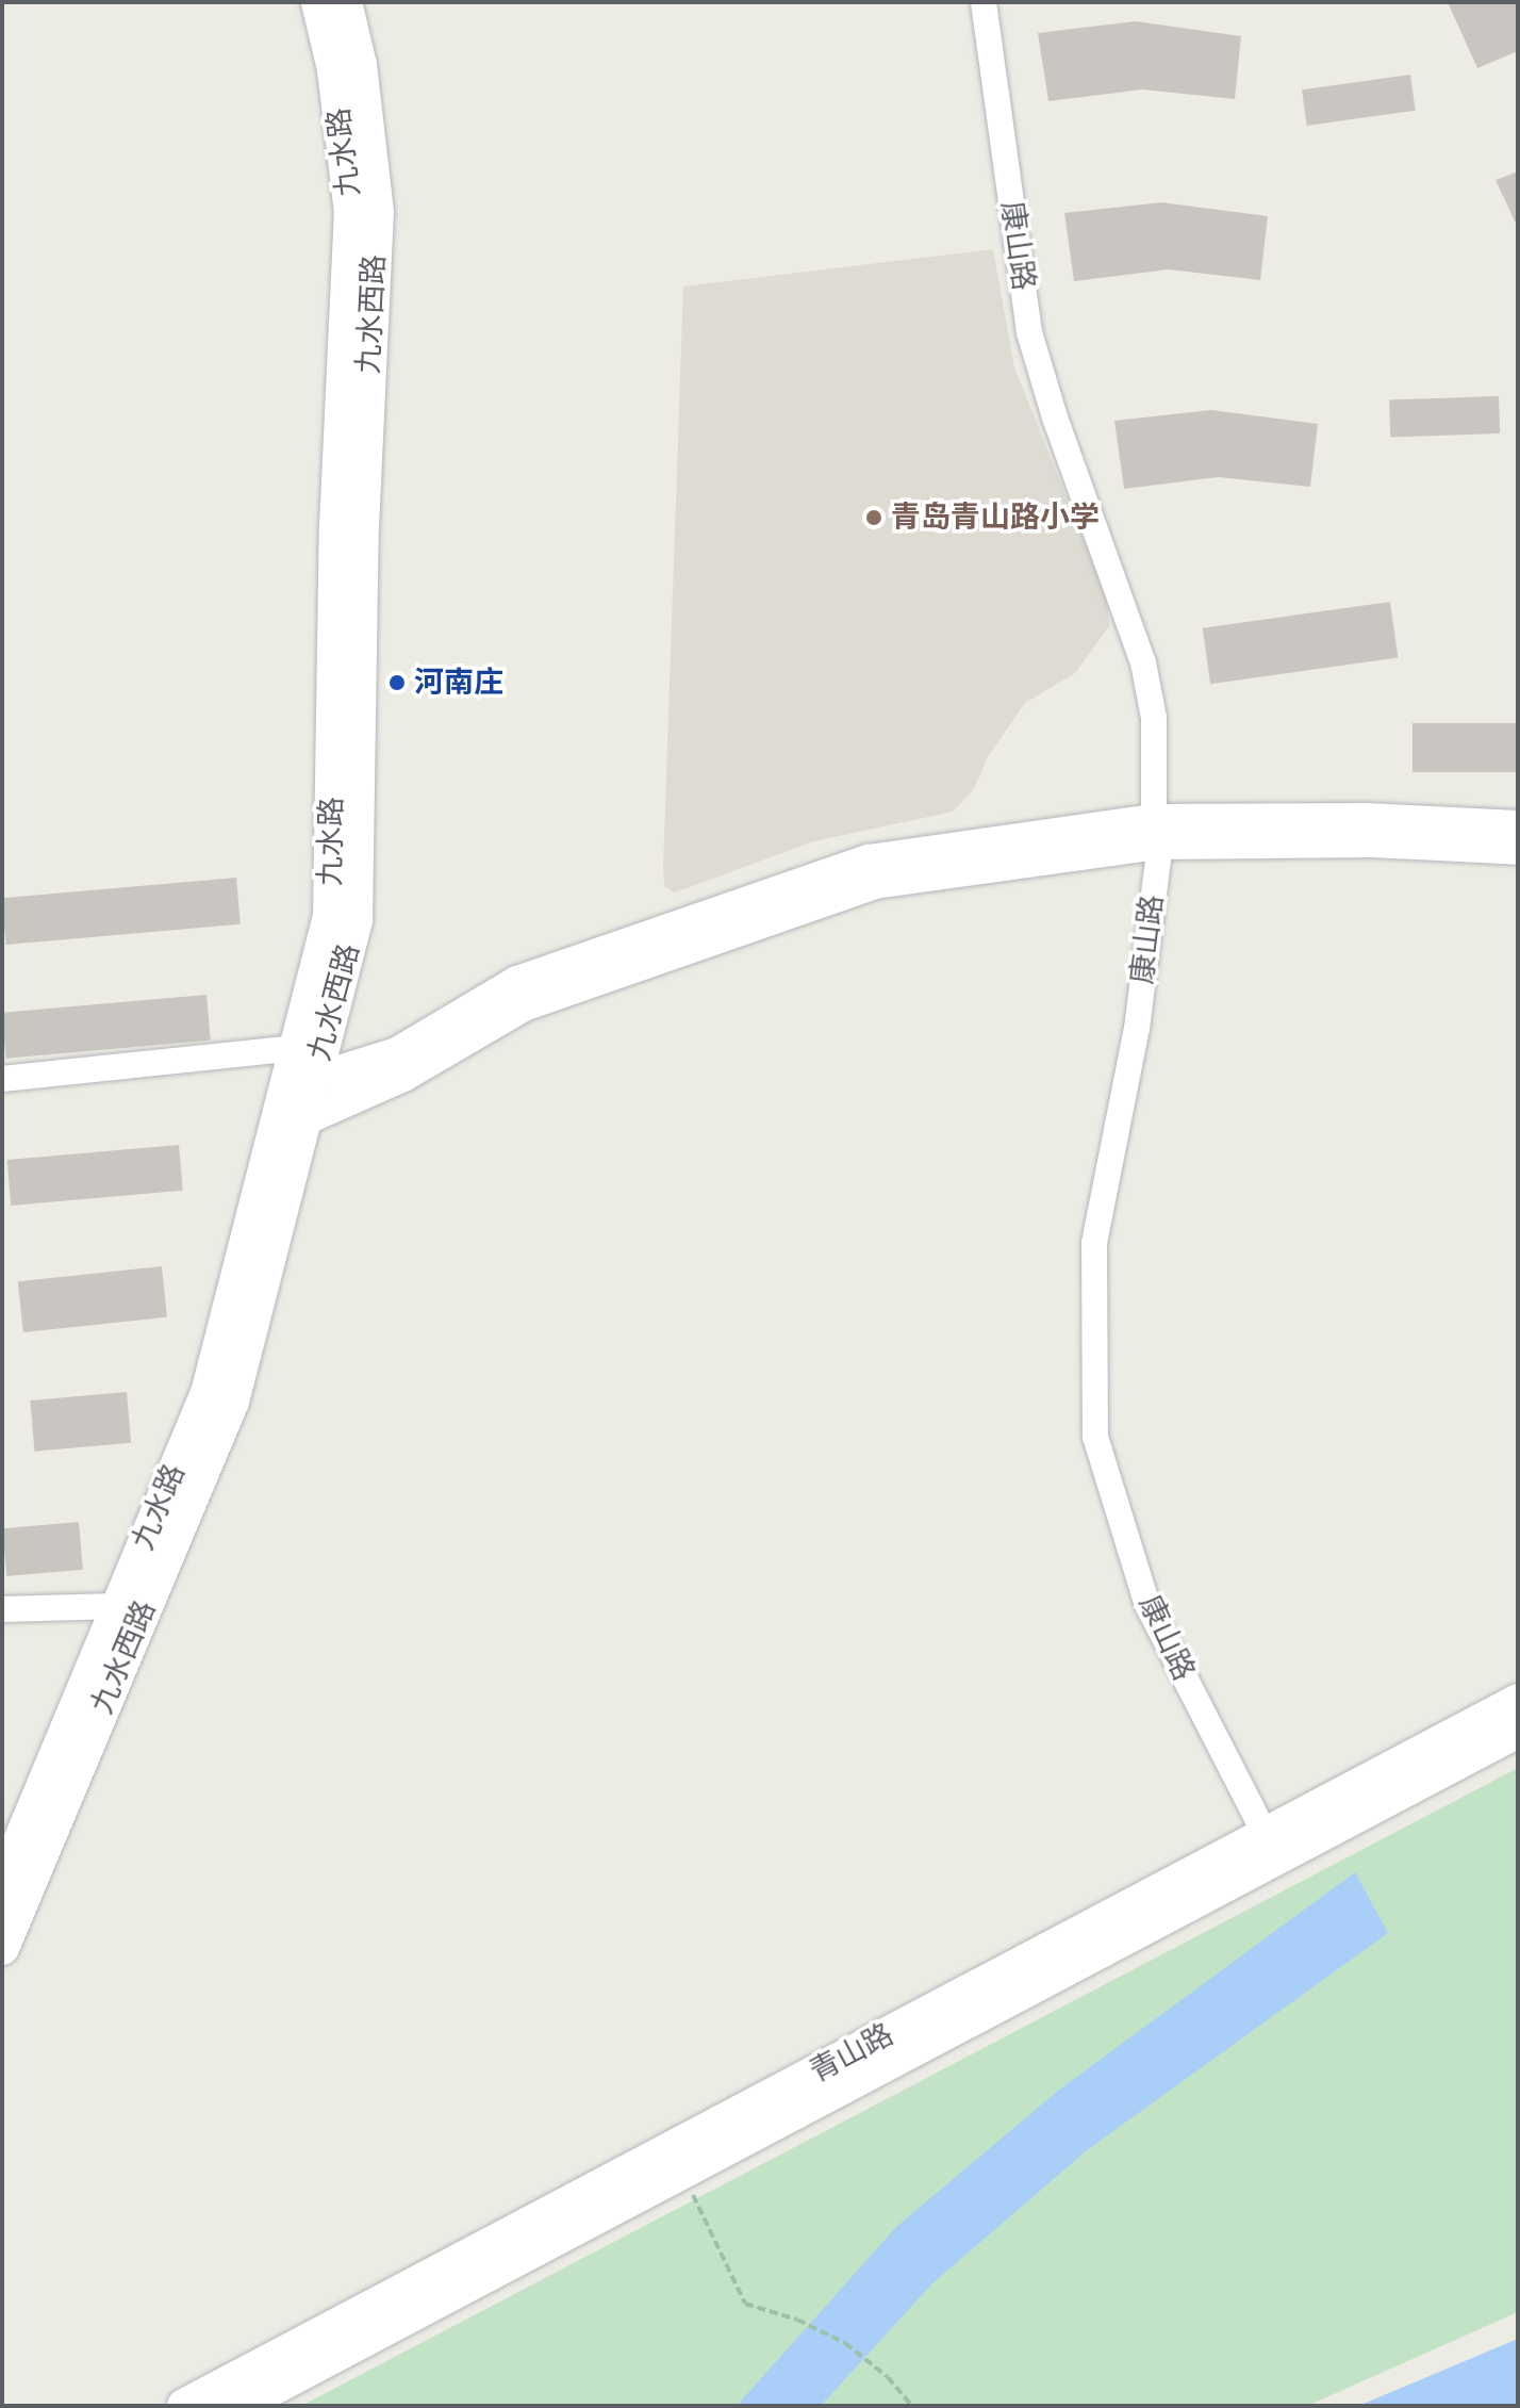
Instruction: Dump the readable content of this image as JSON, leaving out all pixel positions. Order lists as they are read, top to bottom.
{
  "streets": {
    "main road": ["九水路", "九水西路", "青山路"],
    "street": ["康山路"]
  },
  "crossings": [
    ["九水路", "九水西路"],
    ["康山路", "青山路"]
  ],
  "places": ["青岛青山路小学", "河南庄"]
}
